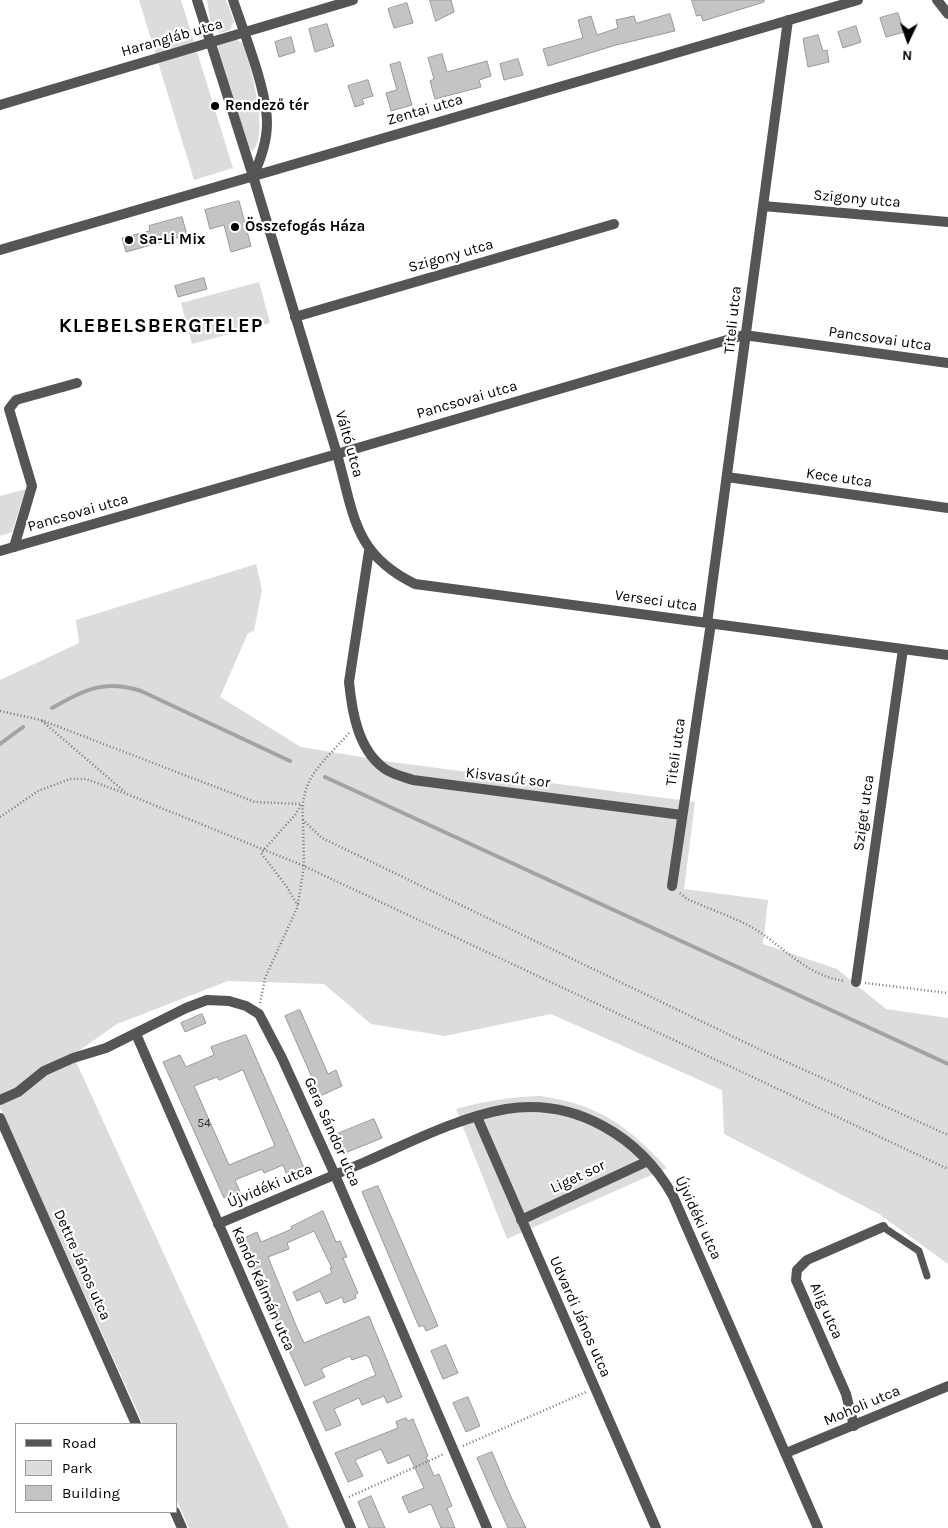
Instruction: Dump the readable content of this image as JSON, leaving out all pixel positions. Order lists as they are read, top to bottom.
{
  "streets": {
    "street": [
      "Harangláb utca",
      "Zentai utca",
      "Szigony utca",
      "Titeli utca",
      "Pancsovai utca",
      "Váltó utca",
      "Kece utca",
      "Verseci utca",
      "Kisvasút sor",
      "Sziget utca",
      "Gera Sándor utca",
      "Liget sor",
      "Újvidéki utca",
      "Dettre János utca",
      "Kandó Kálmán utca",
      "Alig utca",
      "Udvardi János utca",
      "Moholi utca"
    ]
  },
  "crossings": [
    ["Zentai utca", "Titeli utca"],
    ["Zentai utca", "Váltó utca"],
    ["Szigony utca", "Titeli utca"],
    ["Szigony utca", "Váltó utca"],
    ["Titeli utca", "Pancsovai utca"],
    ["Titeli utca", "Kece utca"],
    ["Titeli utca", "Verseci utca"],
    ["Titeli utca", "Kisvasút sor"],
    ["Pancsovai utca", "Váltó utca"],
    ["Váltó utca", "Verseci utca"],
    ["Verseci utca", "Sziget utca"],
    ["Gera Sándor utca", "Újvidéki utca"],
    ["Liget sor", "Újvidéki utca"],
    ["Liget sor", "Udvardi János utca"],
    ["Újvidéki utca", "Kandó Kálmán utca"],
    ["Újvidéki utca", "Udvardi János utca"],
    ["Újvidéki utca", "Moholi utca"],
    ["Alig utca", "Moholi utca"]
  ],
  "districts": ["KLEBELSBERGTELEP"],
  "places": ["Rendező tér", "Összefogás Háza", "Sa-Li Mix"],
  "house_numbers": ["54"],
  "legend": ["Road", "Park", "Building"],
  "north": "bottom"
}
